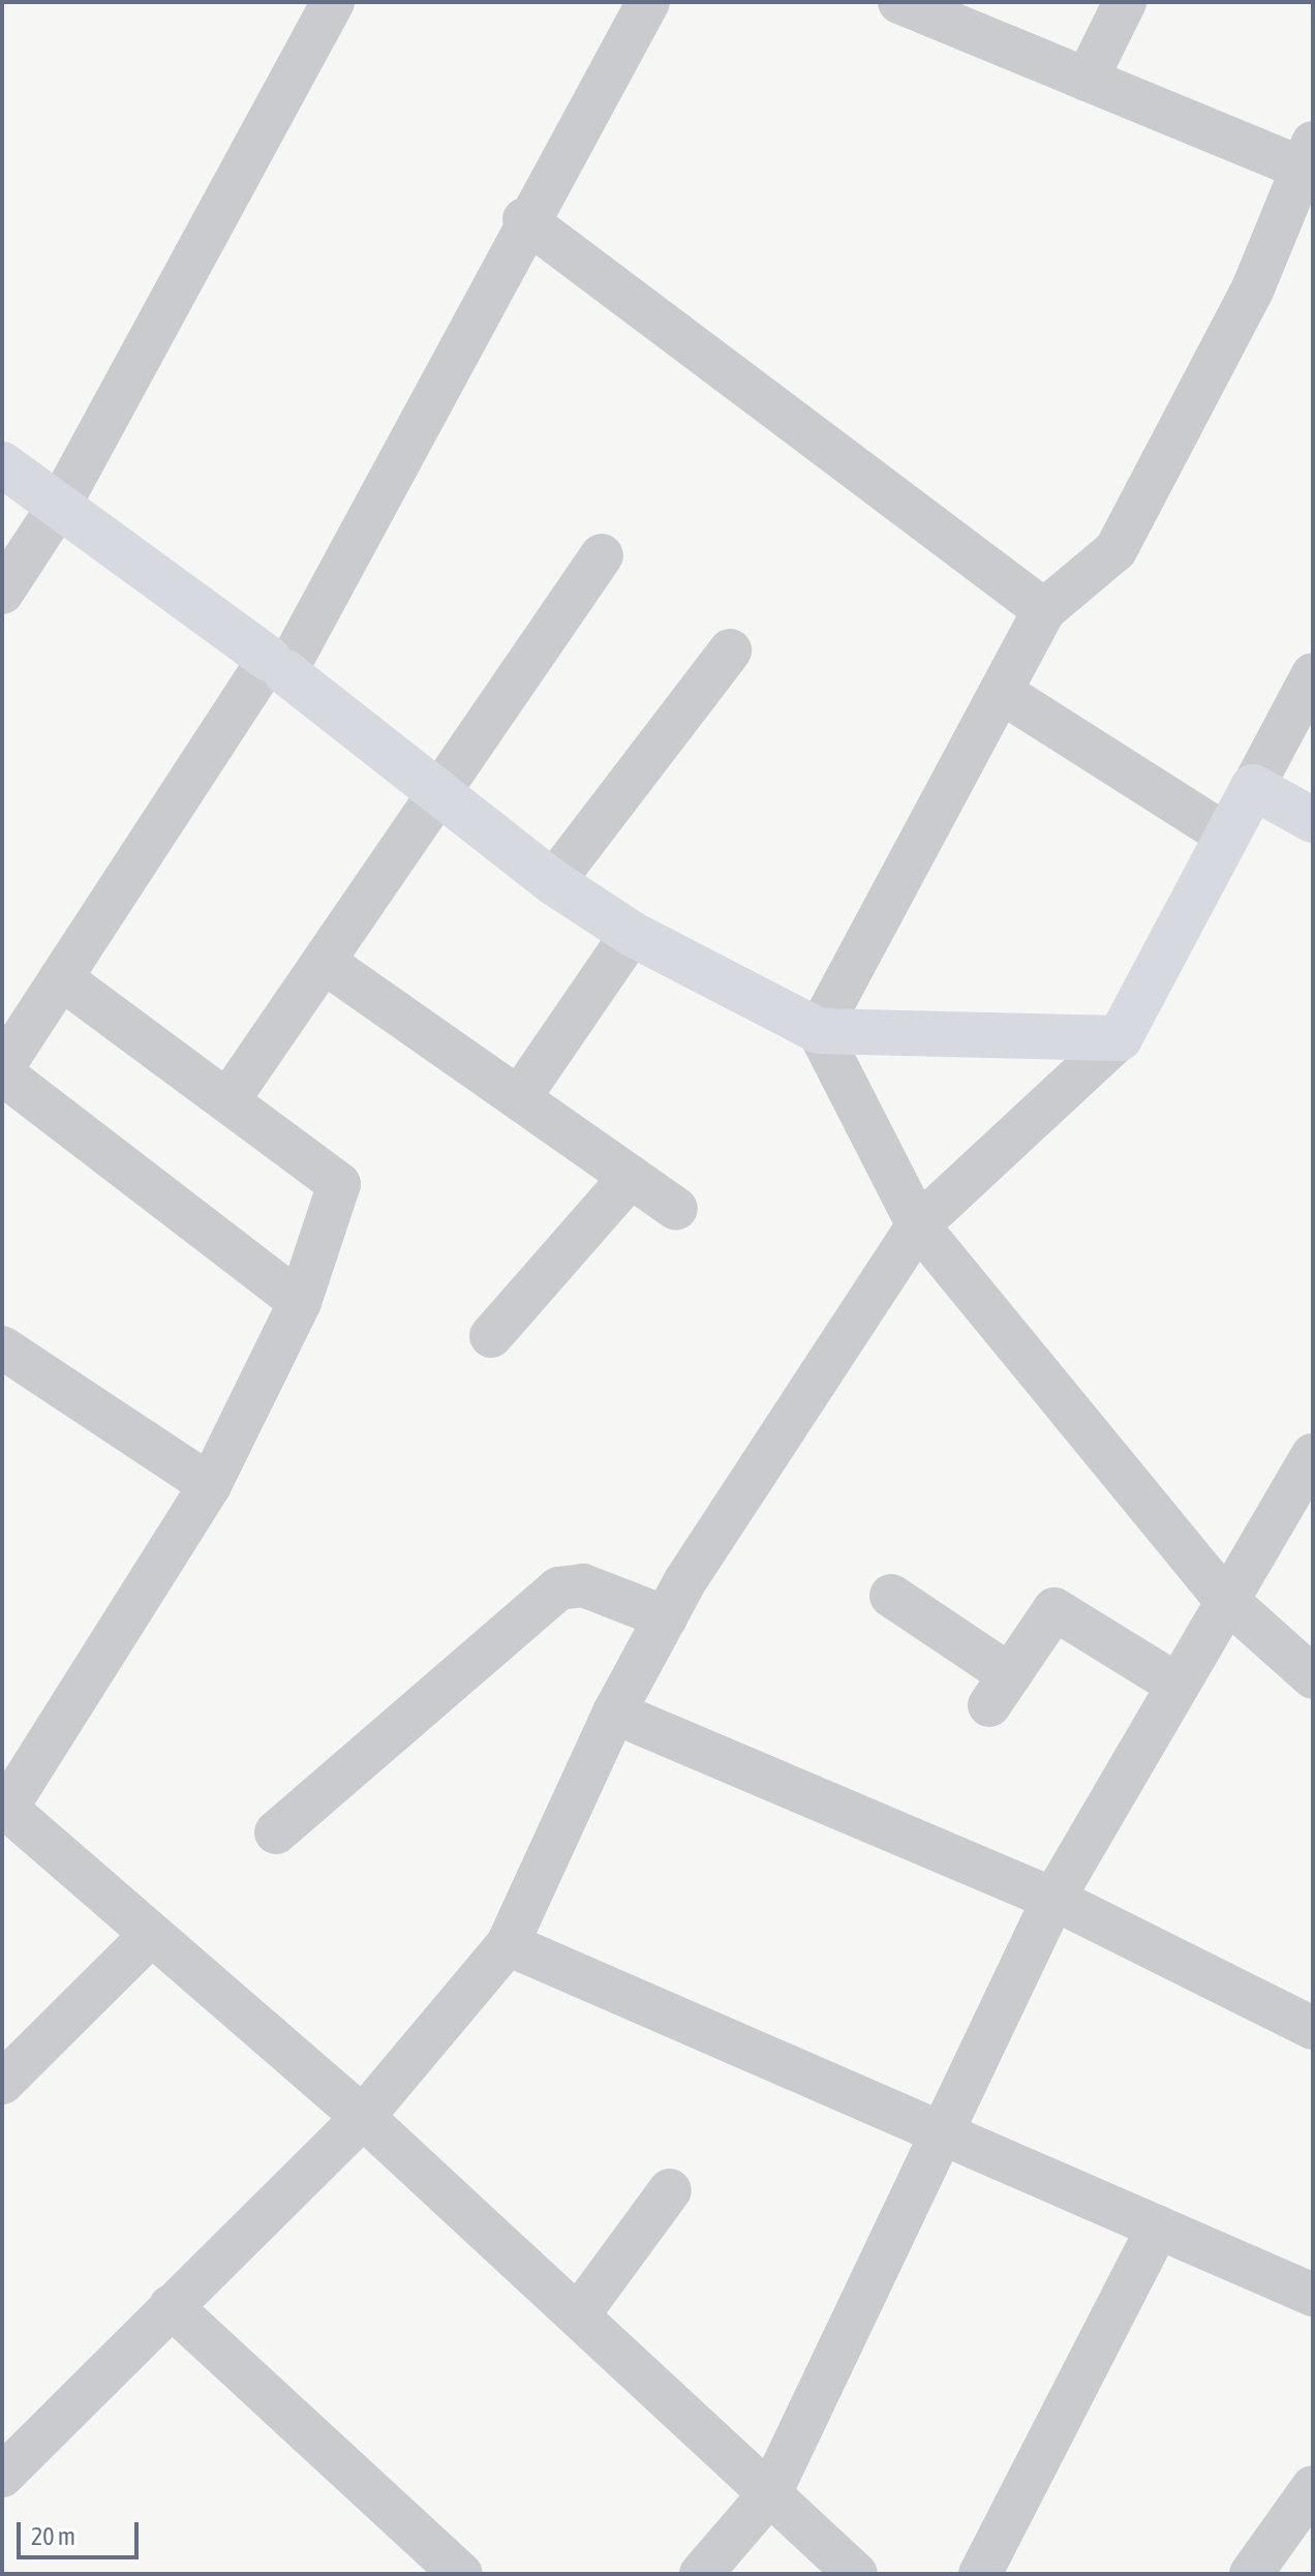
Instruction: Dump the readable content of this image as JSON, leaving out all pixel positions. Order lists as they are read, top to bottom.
{
  "scale_bar": "20 m"
}
